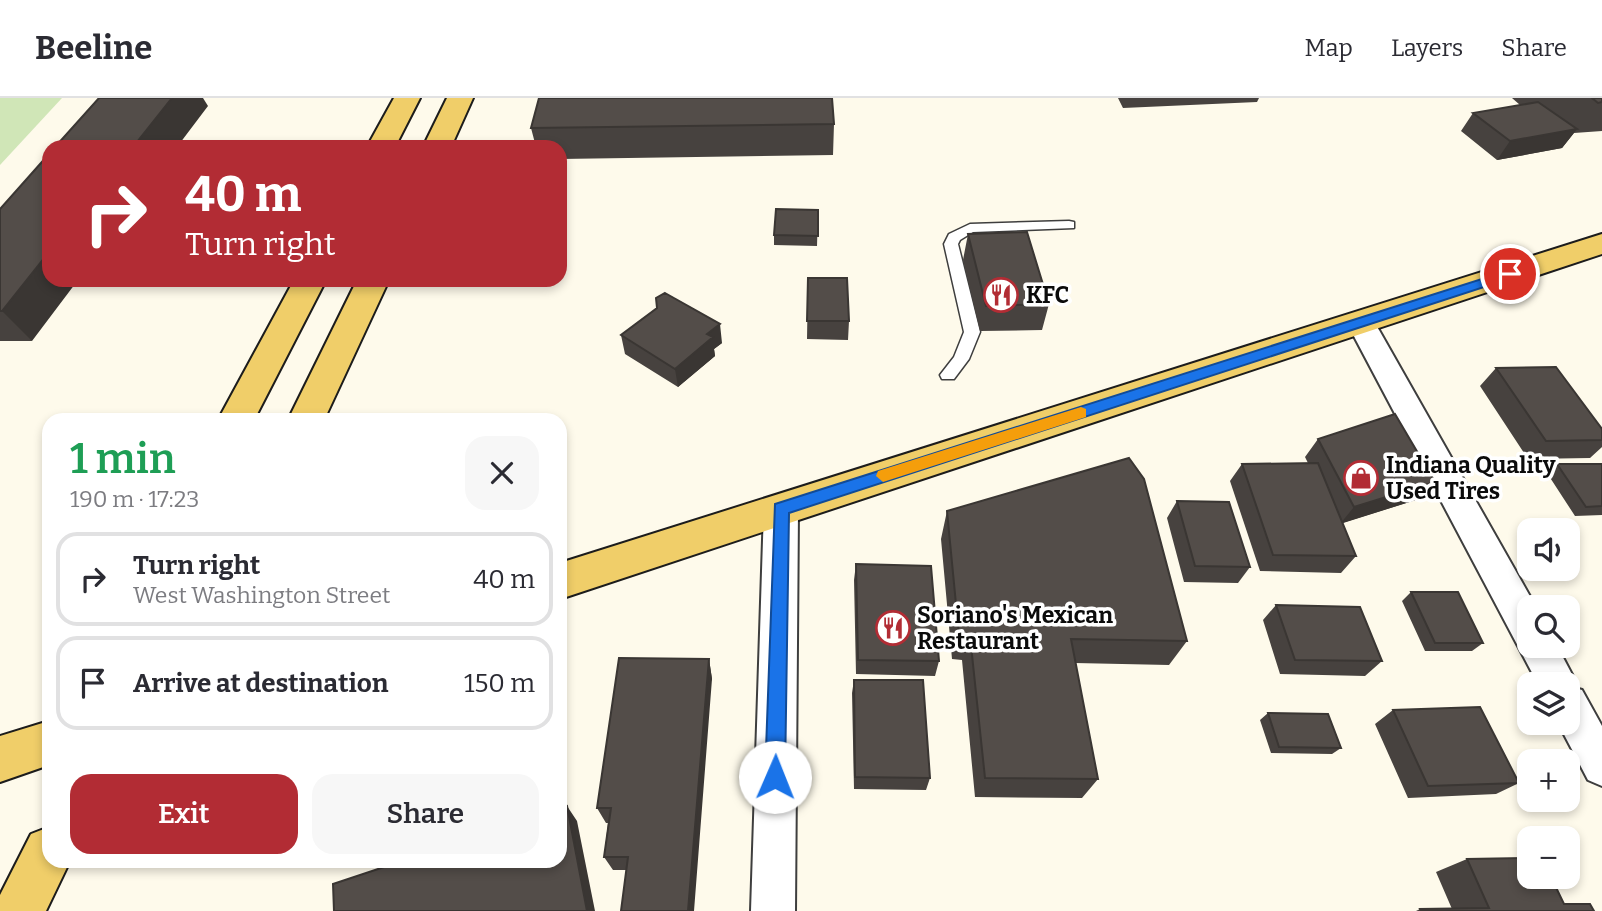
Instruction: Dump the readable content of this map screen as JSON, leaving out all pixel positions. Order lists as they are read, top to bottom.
{
  "places": {
    "restaurant": ["KFC", "Soriano's Mexican Restaurant"],
    "shop": ["Indiana Quality Used Tires"]
  },
  "page": {
    "header": "Beeline",
    "nav": ["Map", "Layers", "Share"],
    "turn": ["40 m", "Turn right"],
    "heading": ["1 min", "190 m · 17:23"],
    "map_buttons": ["+", "−"],
    "list": [
      {
        "name": "Turn right",
        "note": "West Washington Street",
        "value": "40 m"
      },
      {
        "name": "Arrive at destination",
        "value": "150 m"
      }
    ],
    "buttons": ["Exit", "Share"]
  }
}
